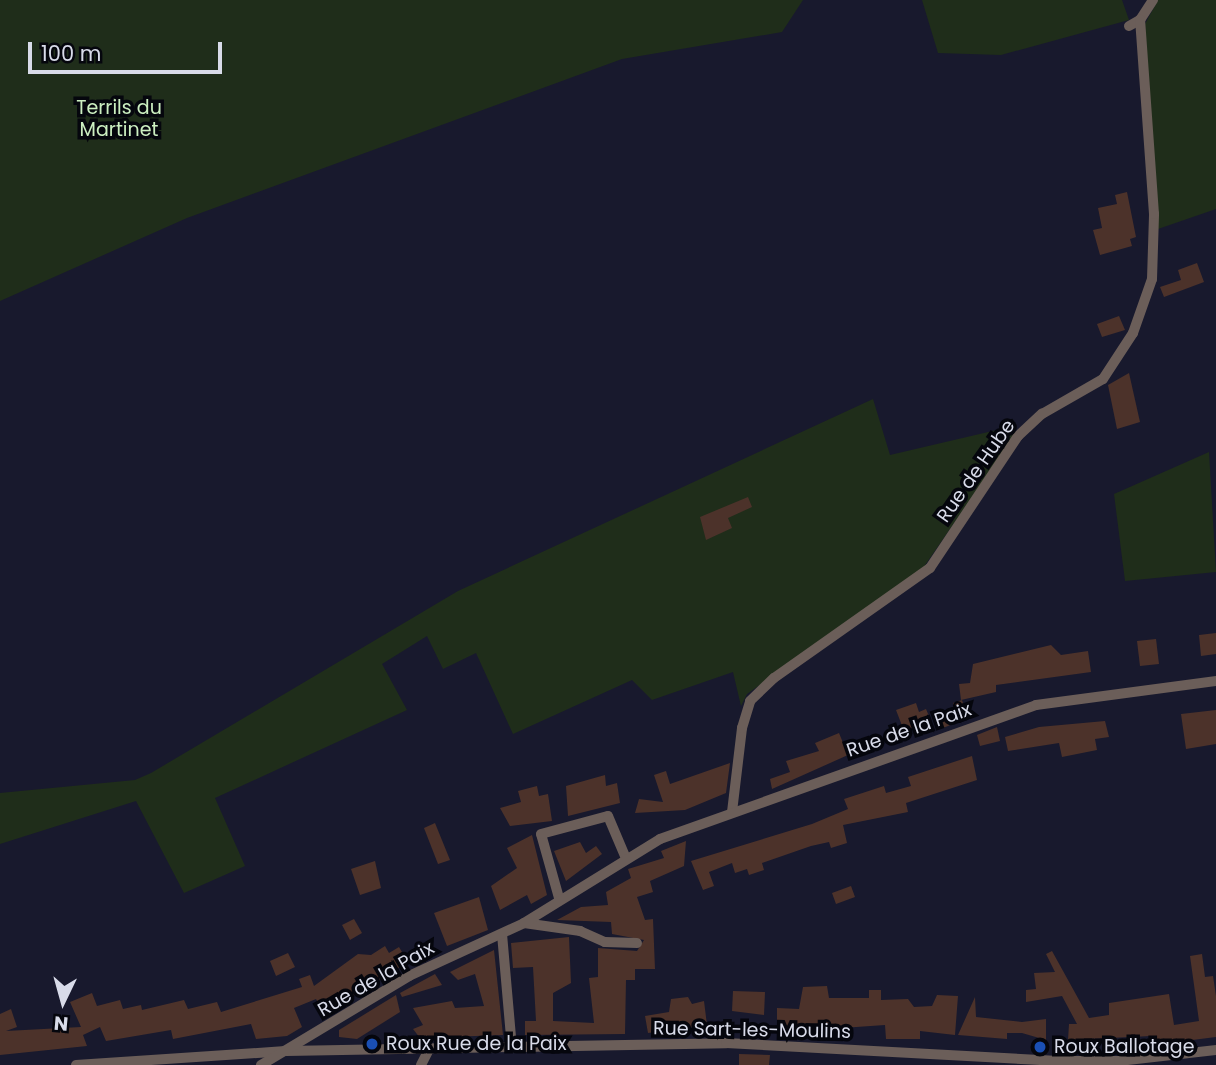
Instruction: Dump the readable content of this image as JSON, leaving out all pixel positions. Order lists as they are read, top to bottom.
{
  "streets": {
    "street": ["Rue de Hube", "Rue de la Paix", "Rue Sart-les-Moulins"]
  },
  "crossings": [
    ["Rue de Hube", "Rue de la Paix"],
    ["Rue de la Paix", "Rue Sart-les-Moulins"]
  ],
  "parks": ["Terrils du Martinet"],
  "places": ["Roux Rue de la Paix", "Roux Ballotage"],
  "scale_bar": "100 m",
  "north": "bottom"
}
